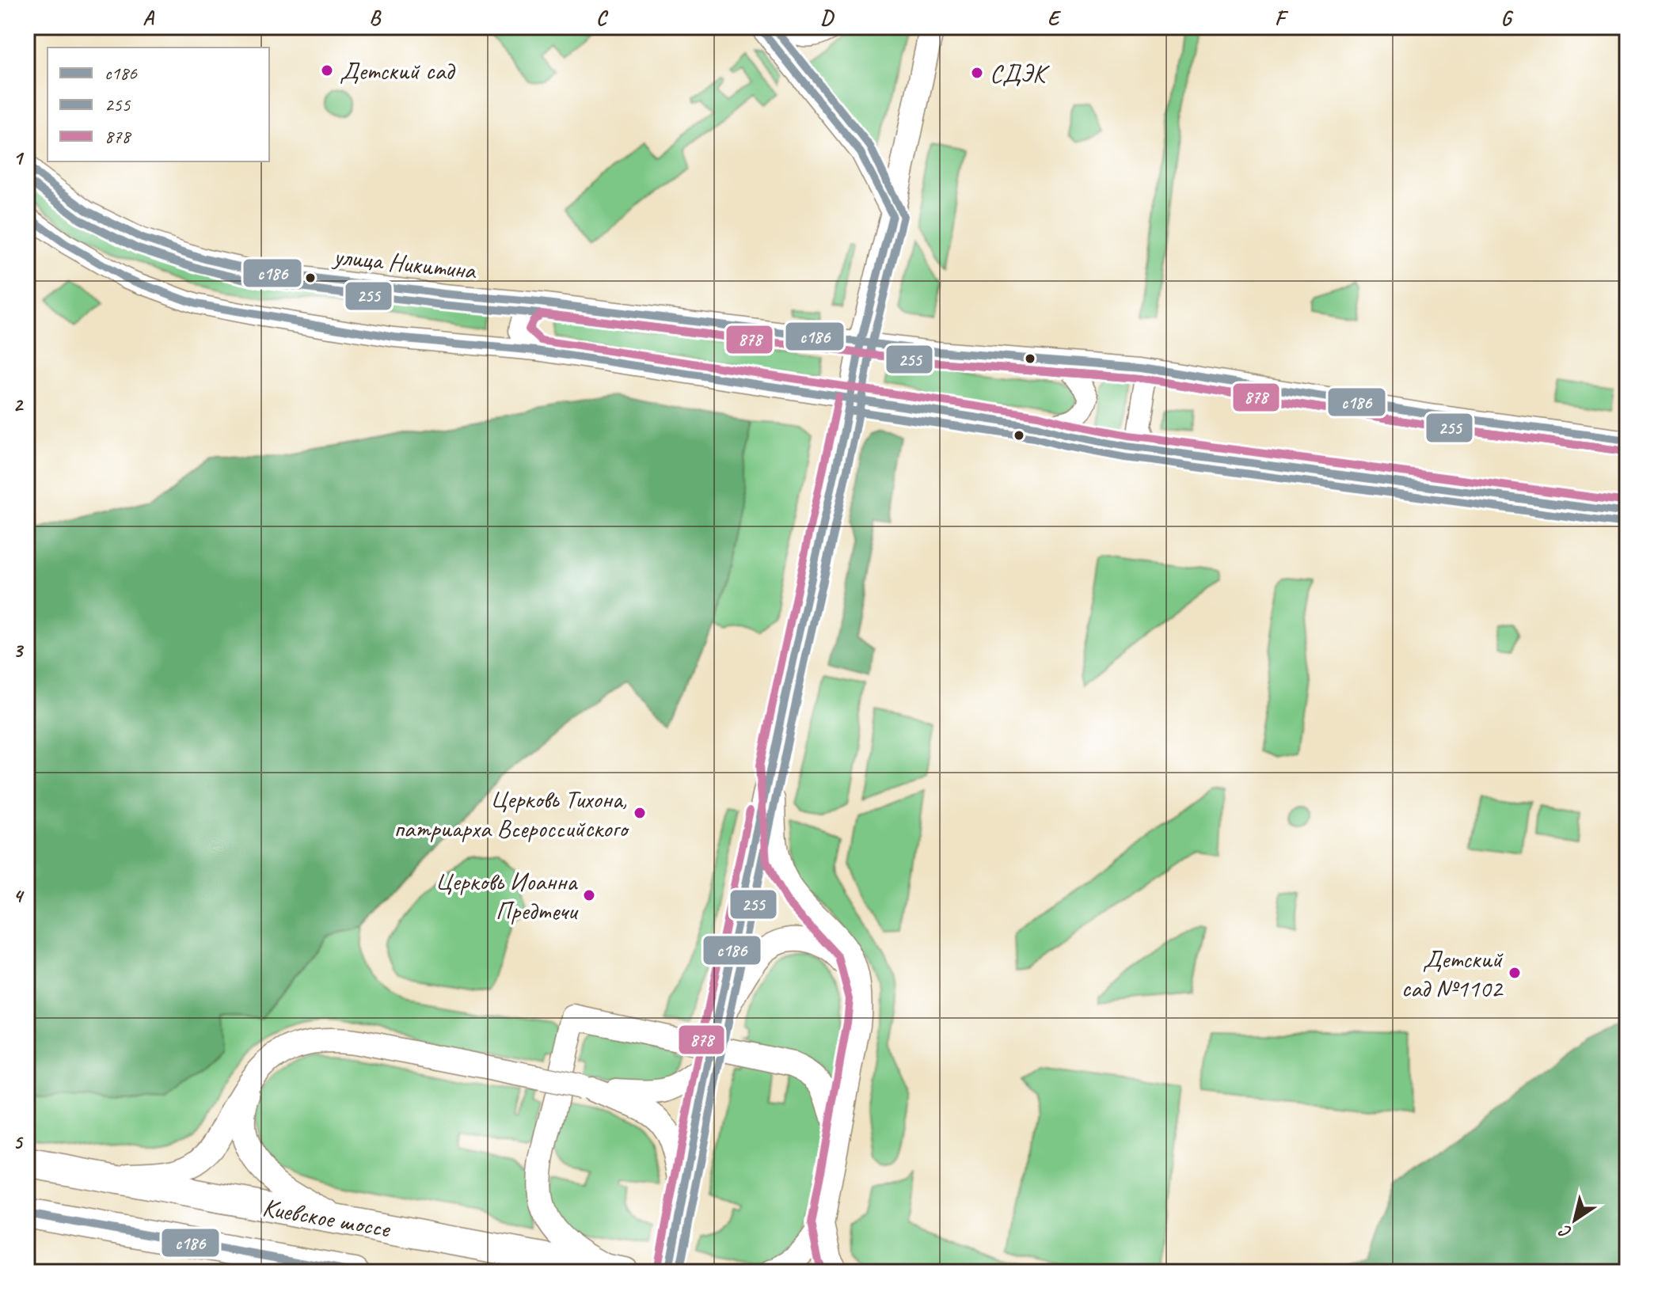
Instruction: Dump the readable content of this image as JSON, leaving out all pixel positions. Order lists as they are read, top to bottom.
{
  "streets": {
    "highway": ["Киевское шоссе"],
    "street": ["улица Никитина"]
  },
  "places": [
    "Детский сад",
    "СДЭК",
    "Церковь Тихона, патриарха Всероссийского",
    "Церковь Иоанна Предтечи",
    "Детский сад №1102"
  ],
  "lines": ["transit line с186", "transit line 255", "transit line 878"],
  "legend": ["с186", "255", "878"],
  "north": "bottom left",
  "grid": {
    "columns": [
      "A",
      "B",
      "C",
      "D",
      "E",
      "F",
      "G"
    ],
    "rows": [
      "1",
      "2",
      "3",
      "4",
      "5"
    ]
  }
}
